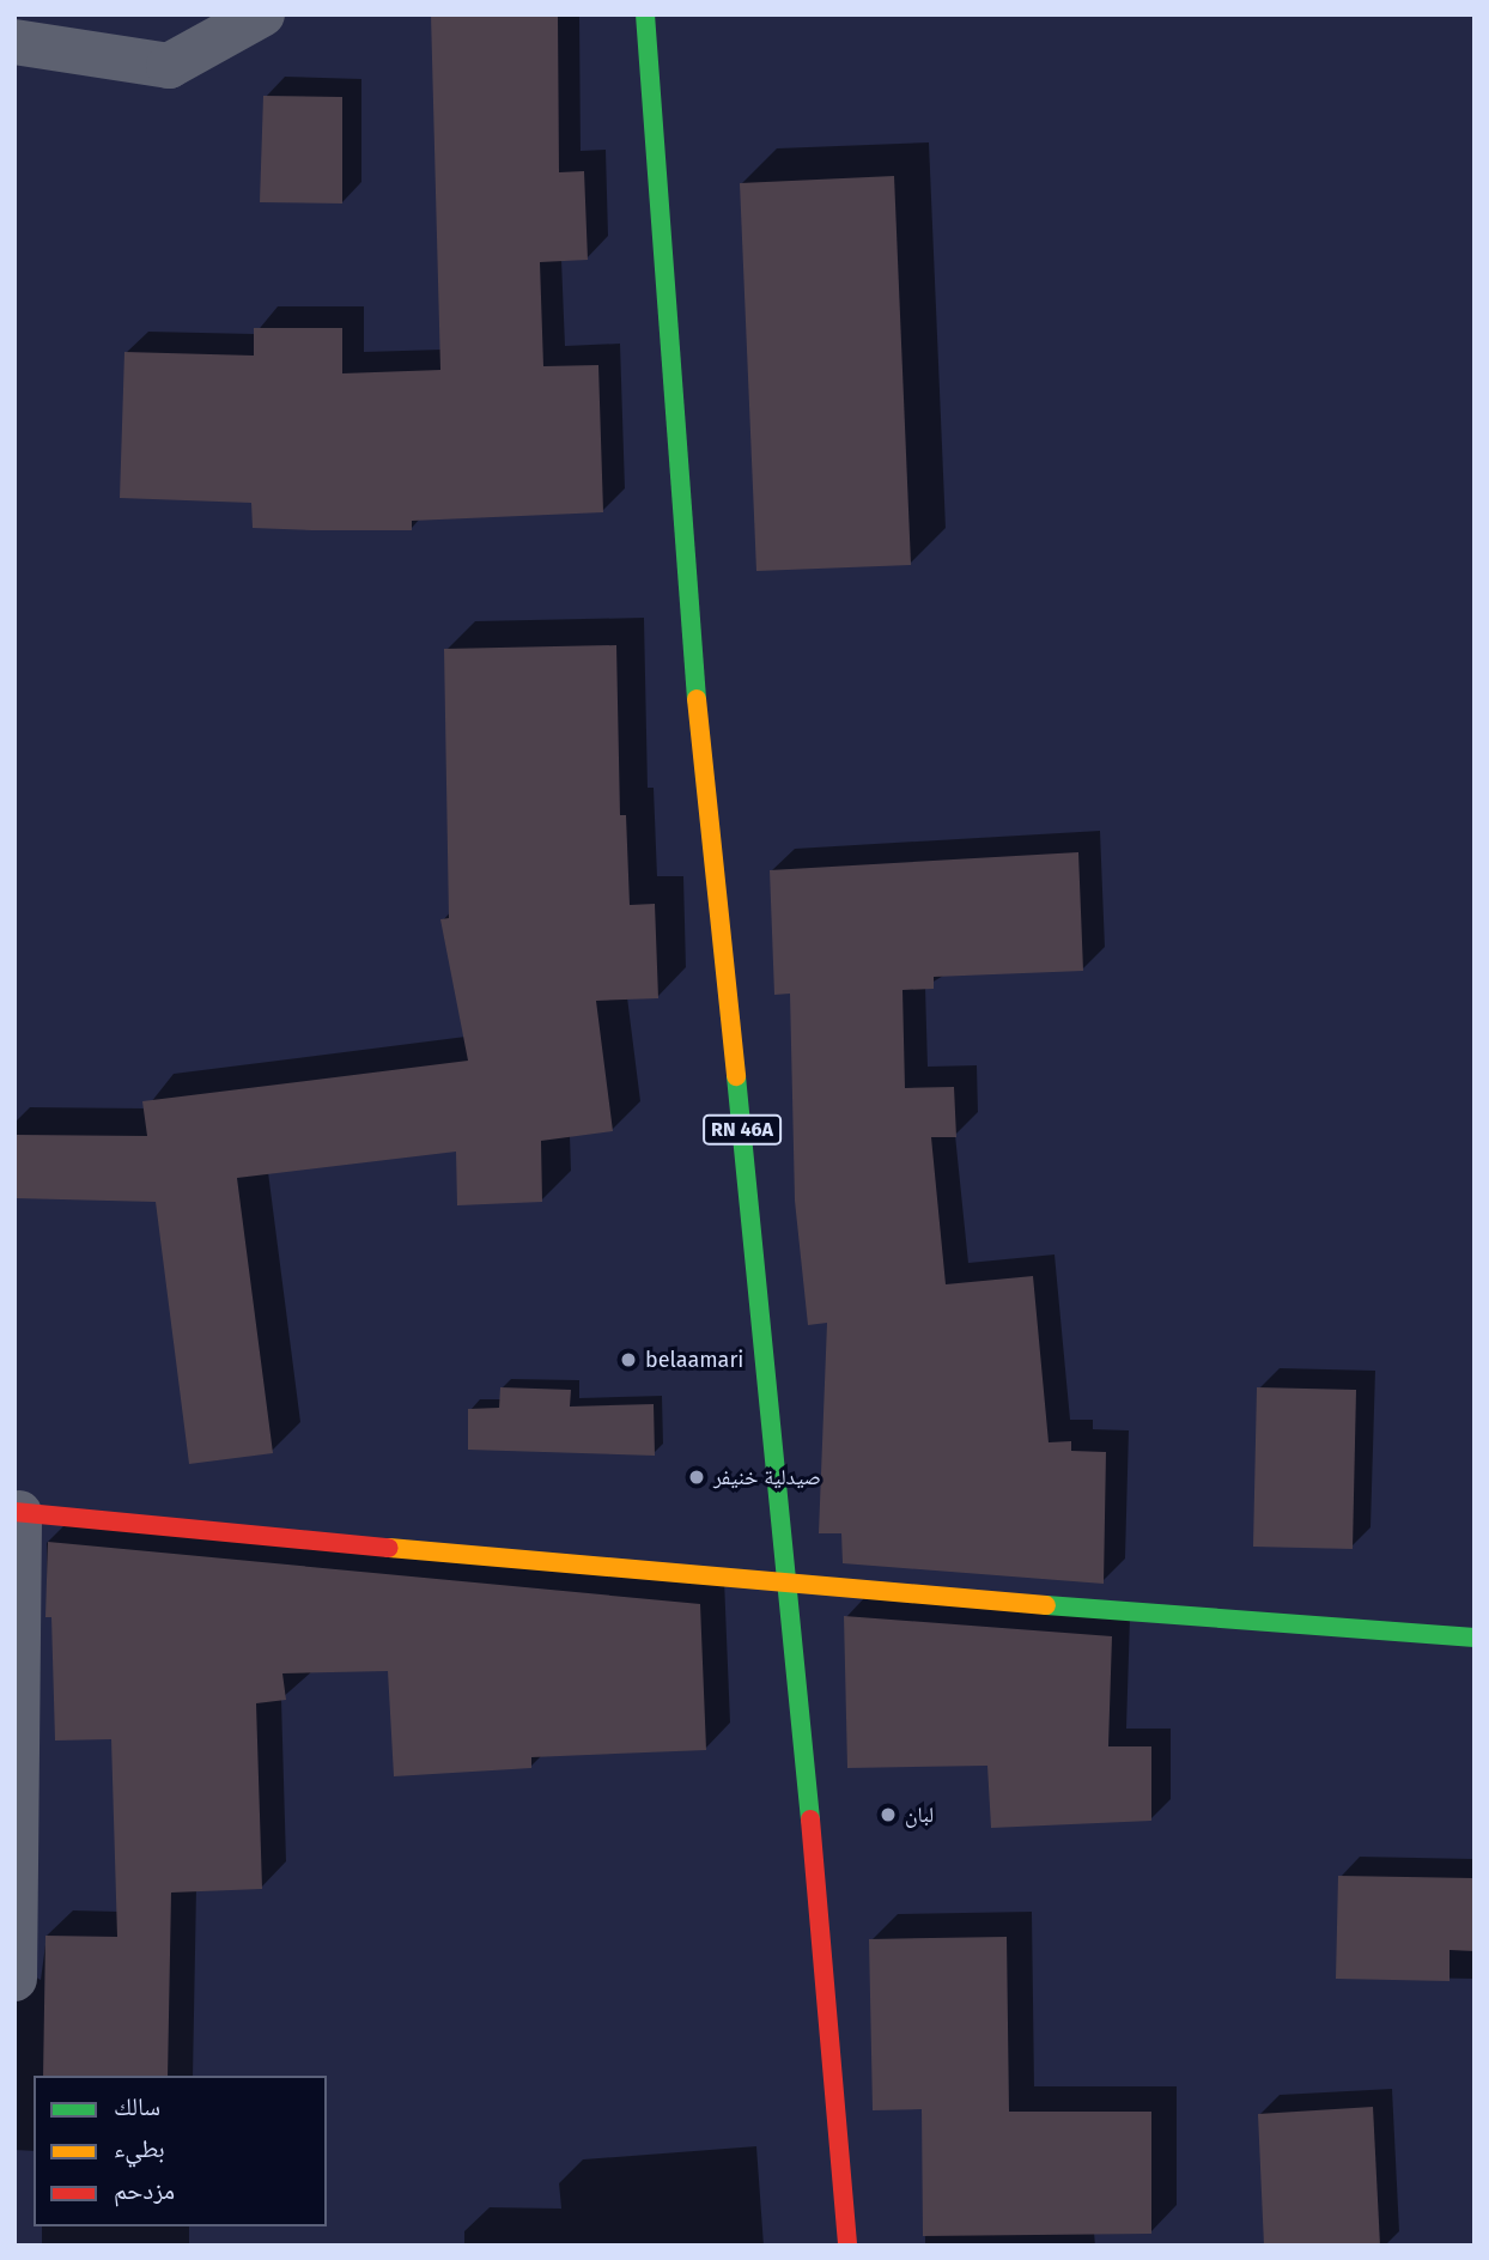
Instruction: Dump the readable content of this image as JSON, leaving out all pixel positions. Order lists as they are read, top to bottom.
{
  "streets": {
    "main road": ["RN 46A"]
  },
  "places": ["belaamari", "صيدلية خنيفر", "لبان"],
  "legend": ["سالك", "بطيء", "مزدحم"]
}
